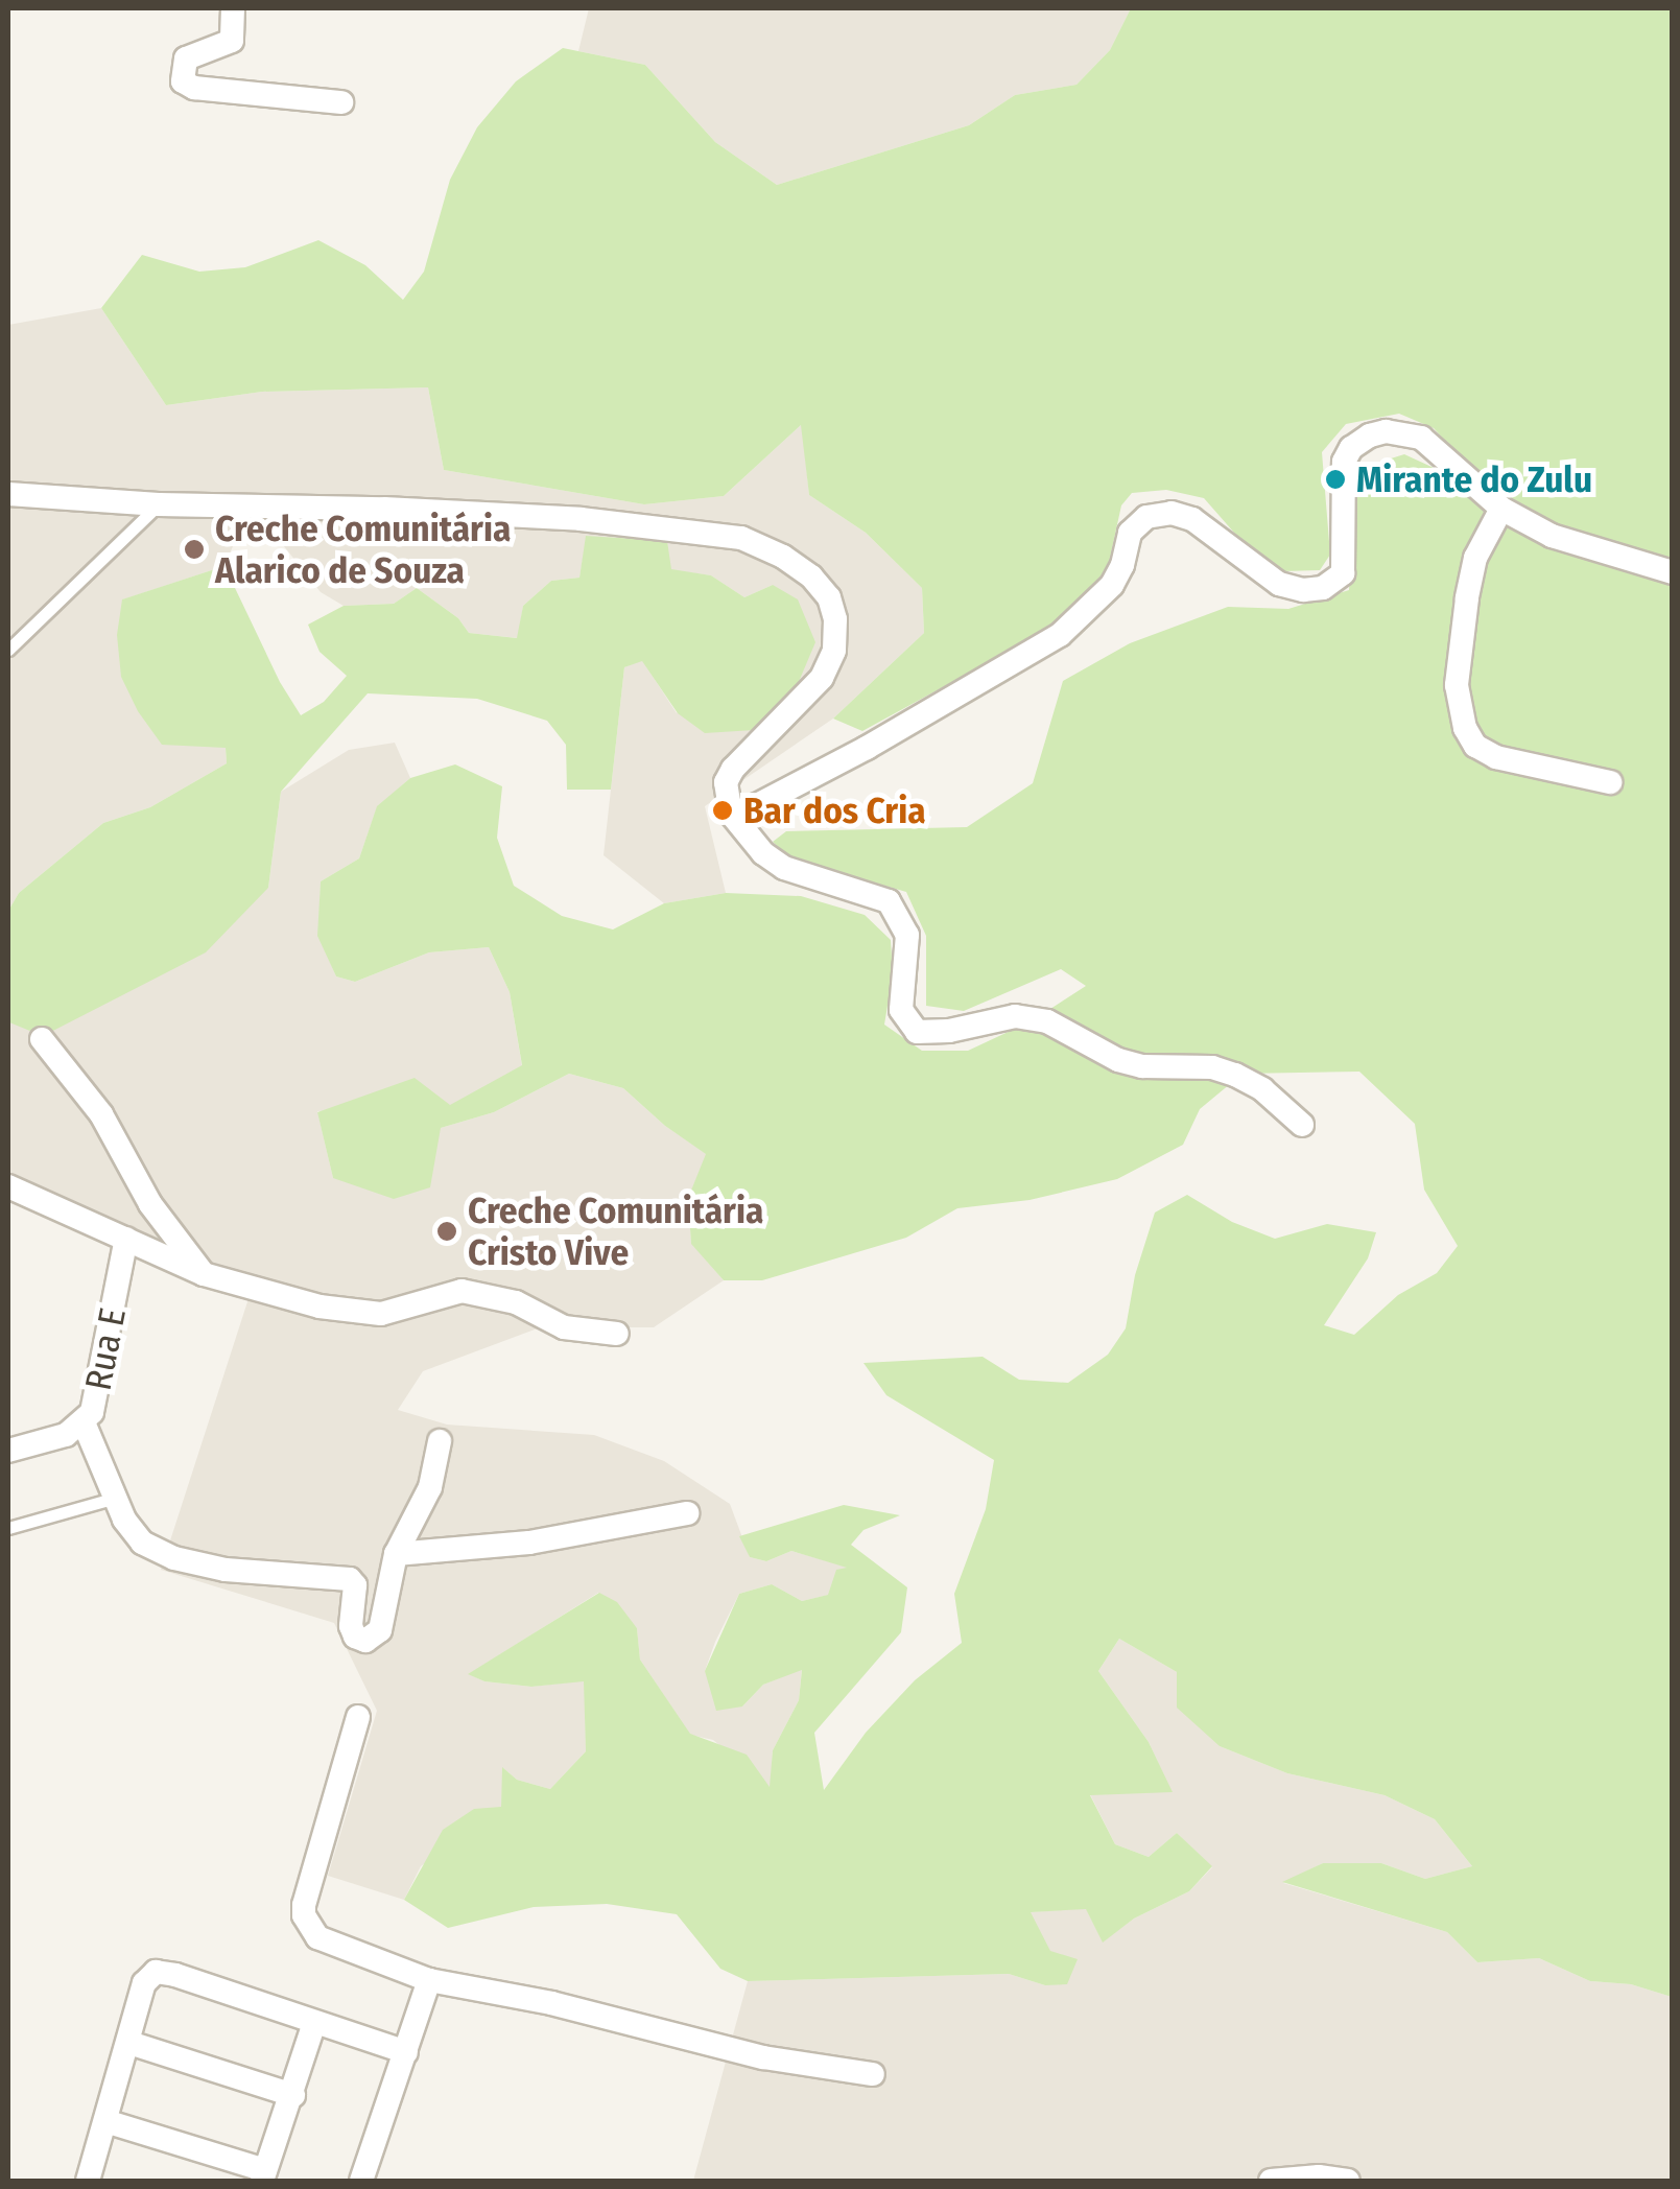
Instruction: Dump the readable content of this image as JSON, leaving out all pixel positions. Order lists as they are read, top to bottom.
{
  "streets": {
    "street": ["Rua E"]
  },
  "places": [
    "Mirante do Zulu",
    "Creche Comunitária Alarico de Souza",
    "Bar dos Cria",
    "Creche Comunitária Cristo Vive"
  ]
}
